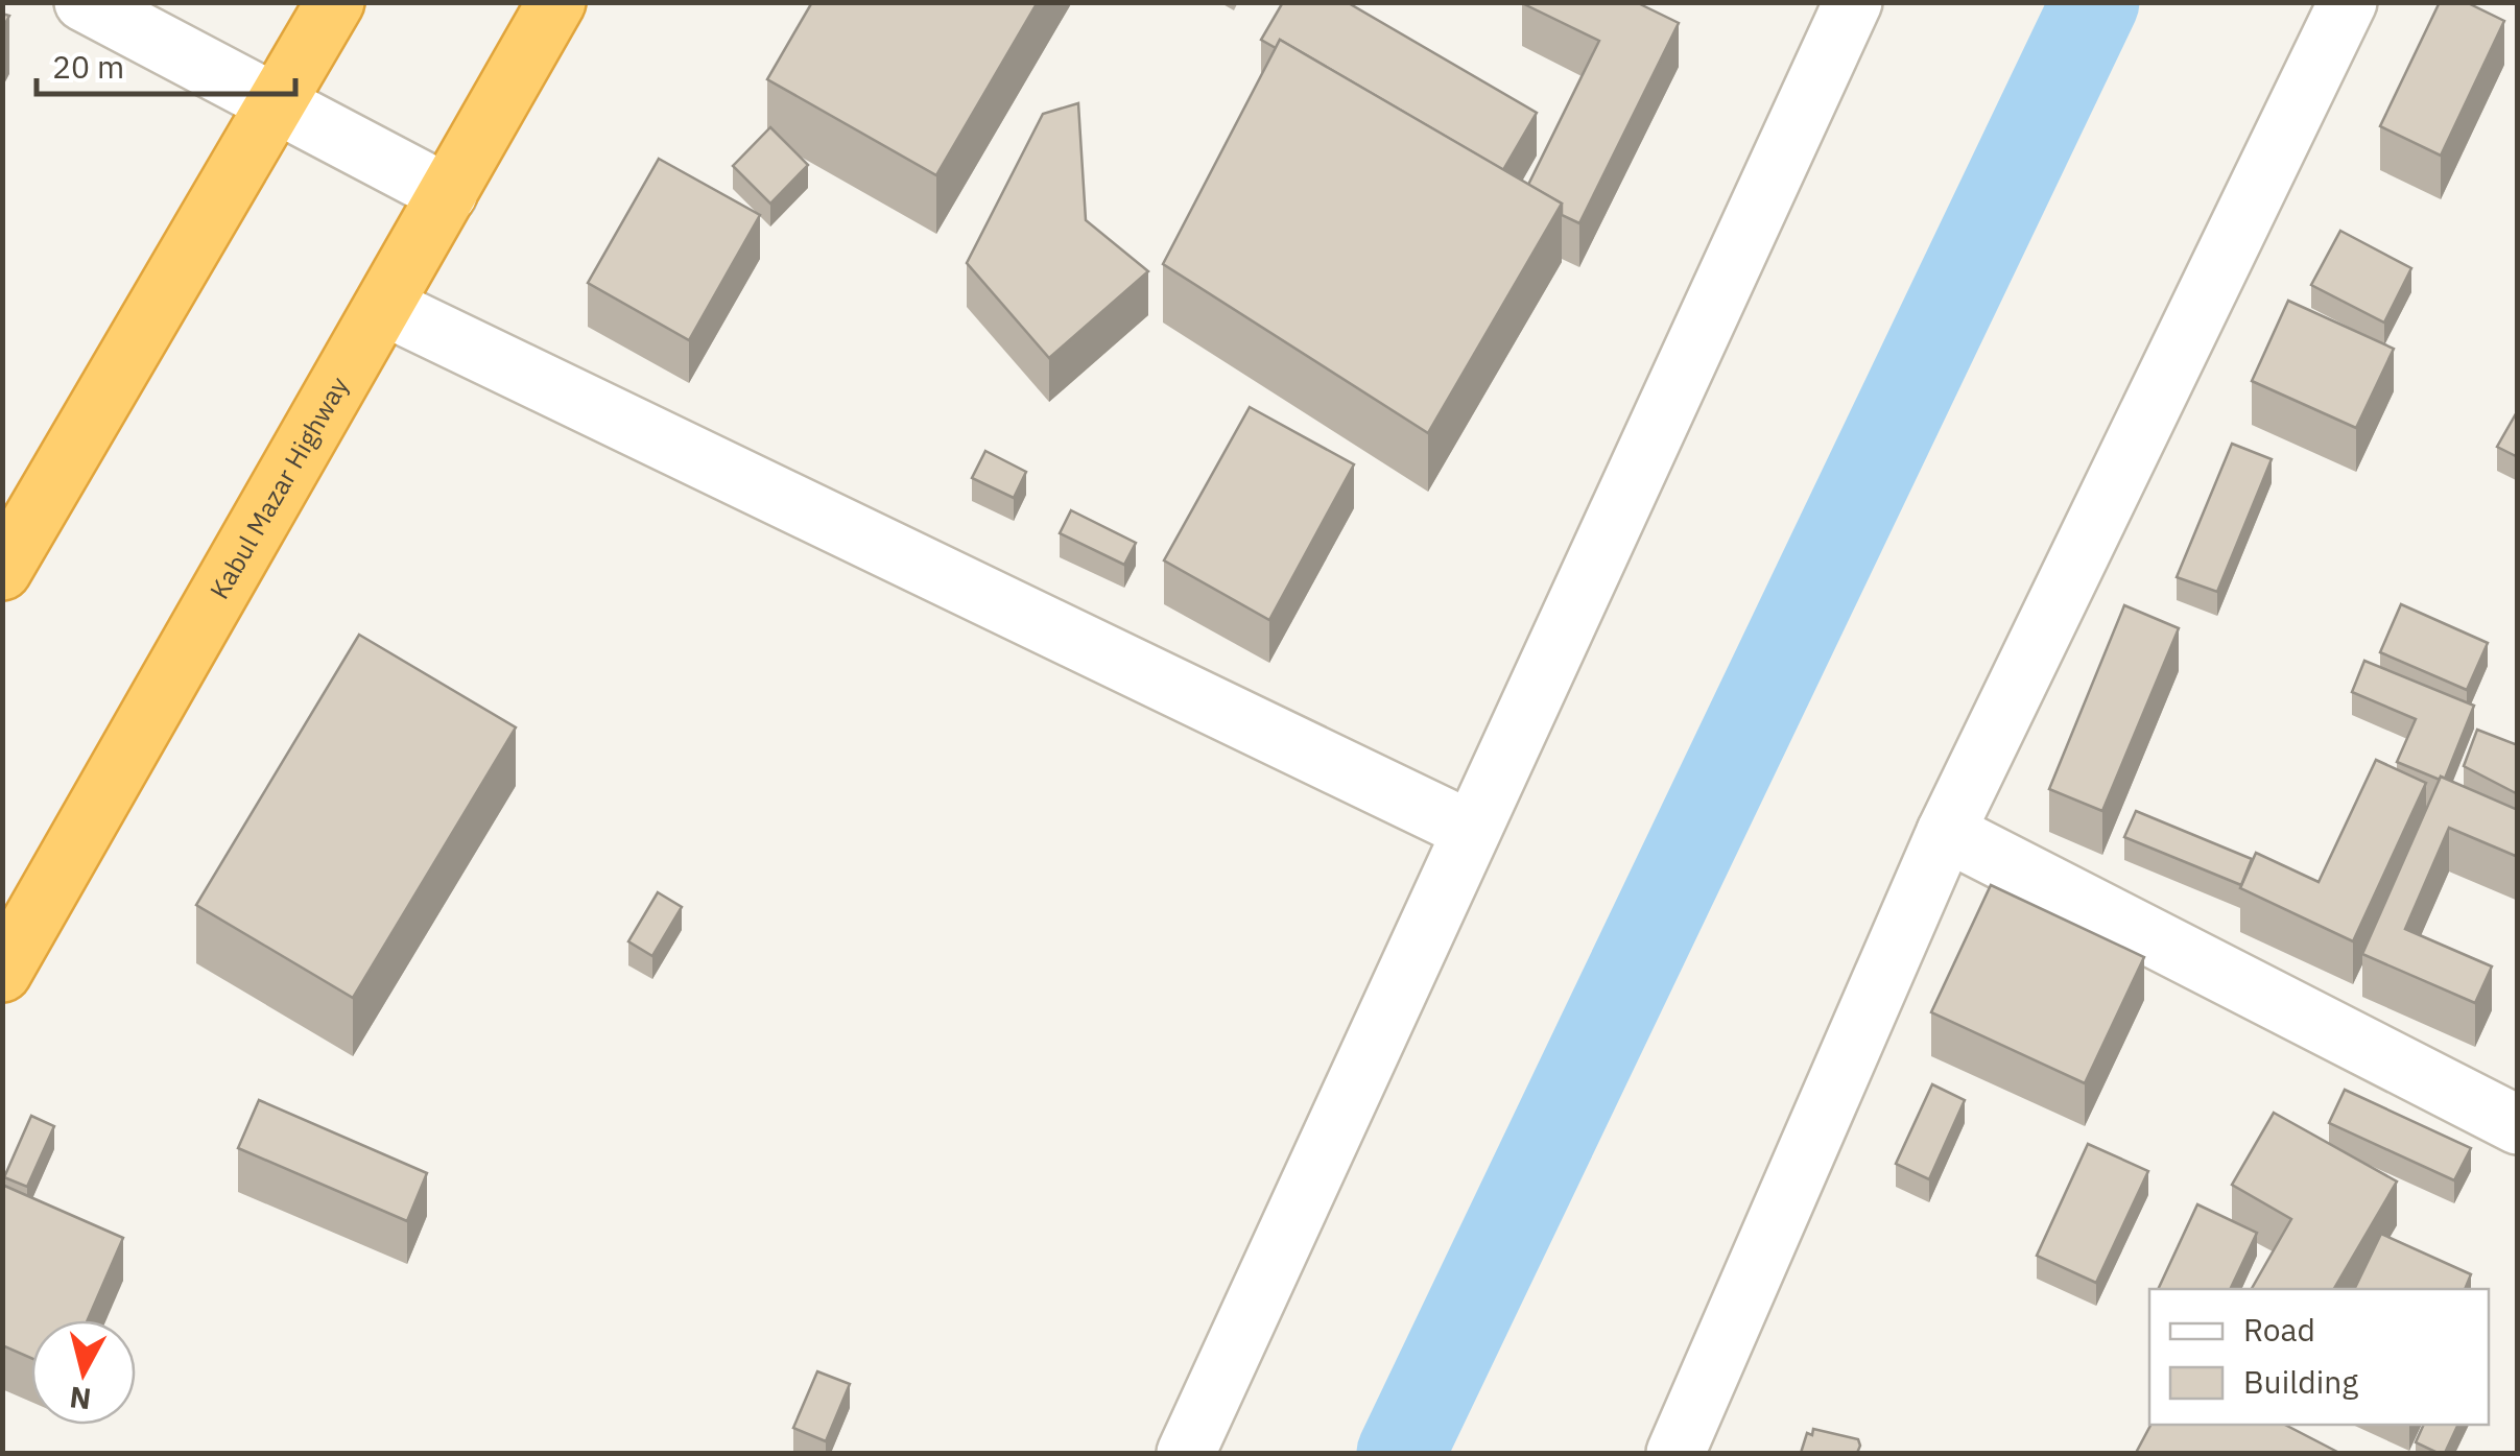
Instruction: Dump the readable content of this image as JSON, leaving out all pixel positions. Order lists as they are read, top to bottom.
{
  "streets": {
    "highway": ["Kabul Mazar Highway"]
  },
  "legend": ["Road", "Building"],
  "scale_bar": "20 m",
  "north": "bottom"
}
